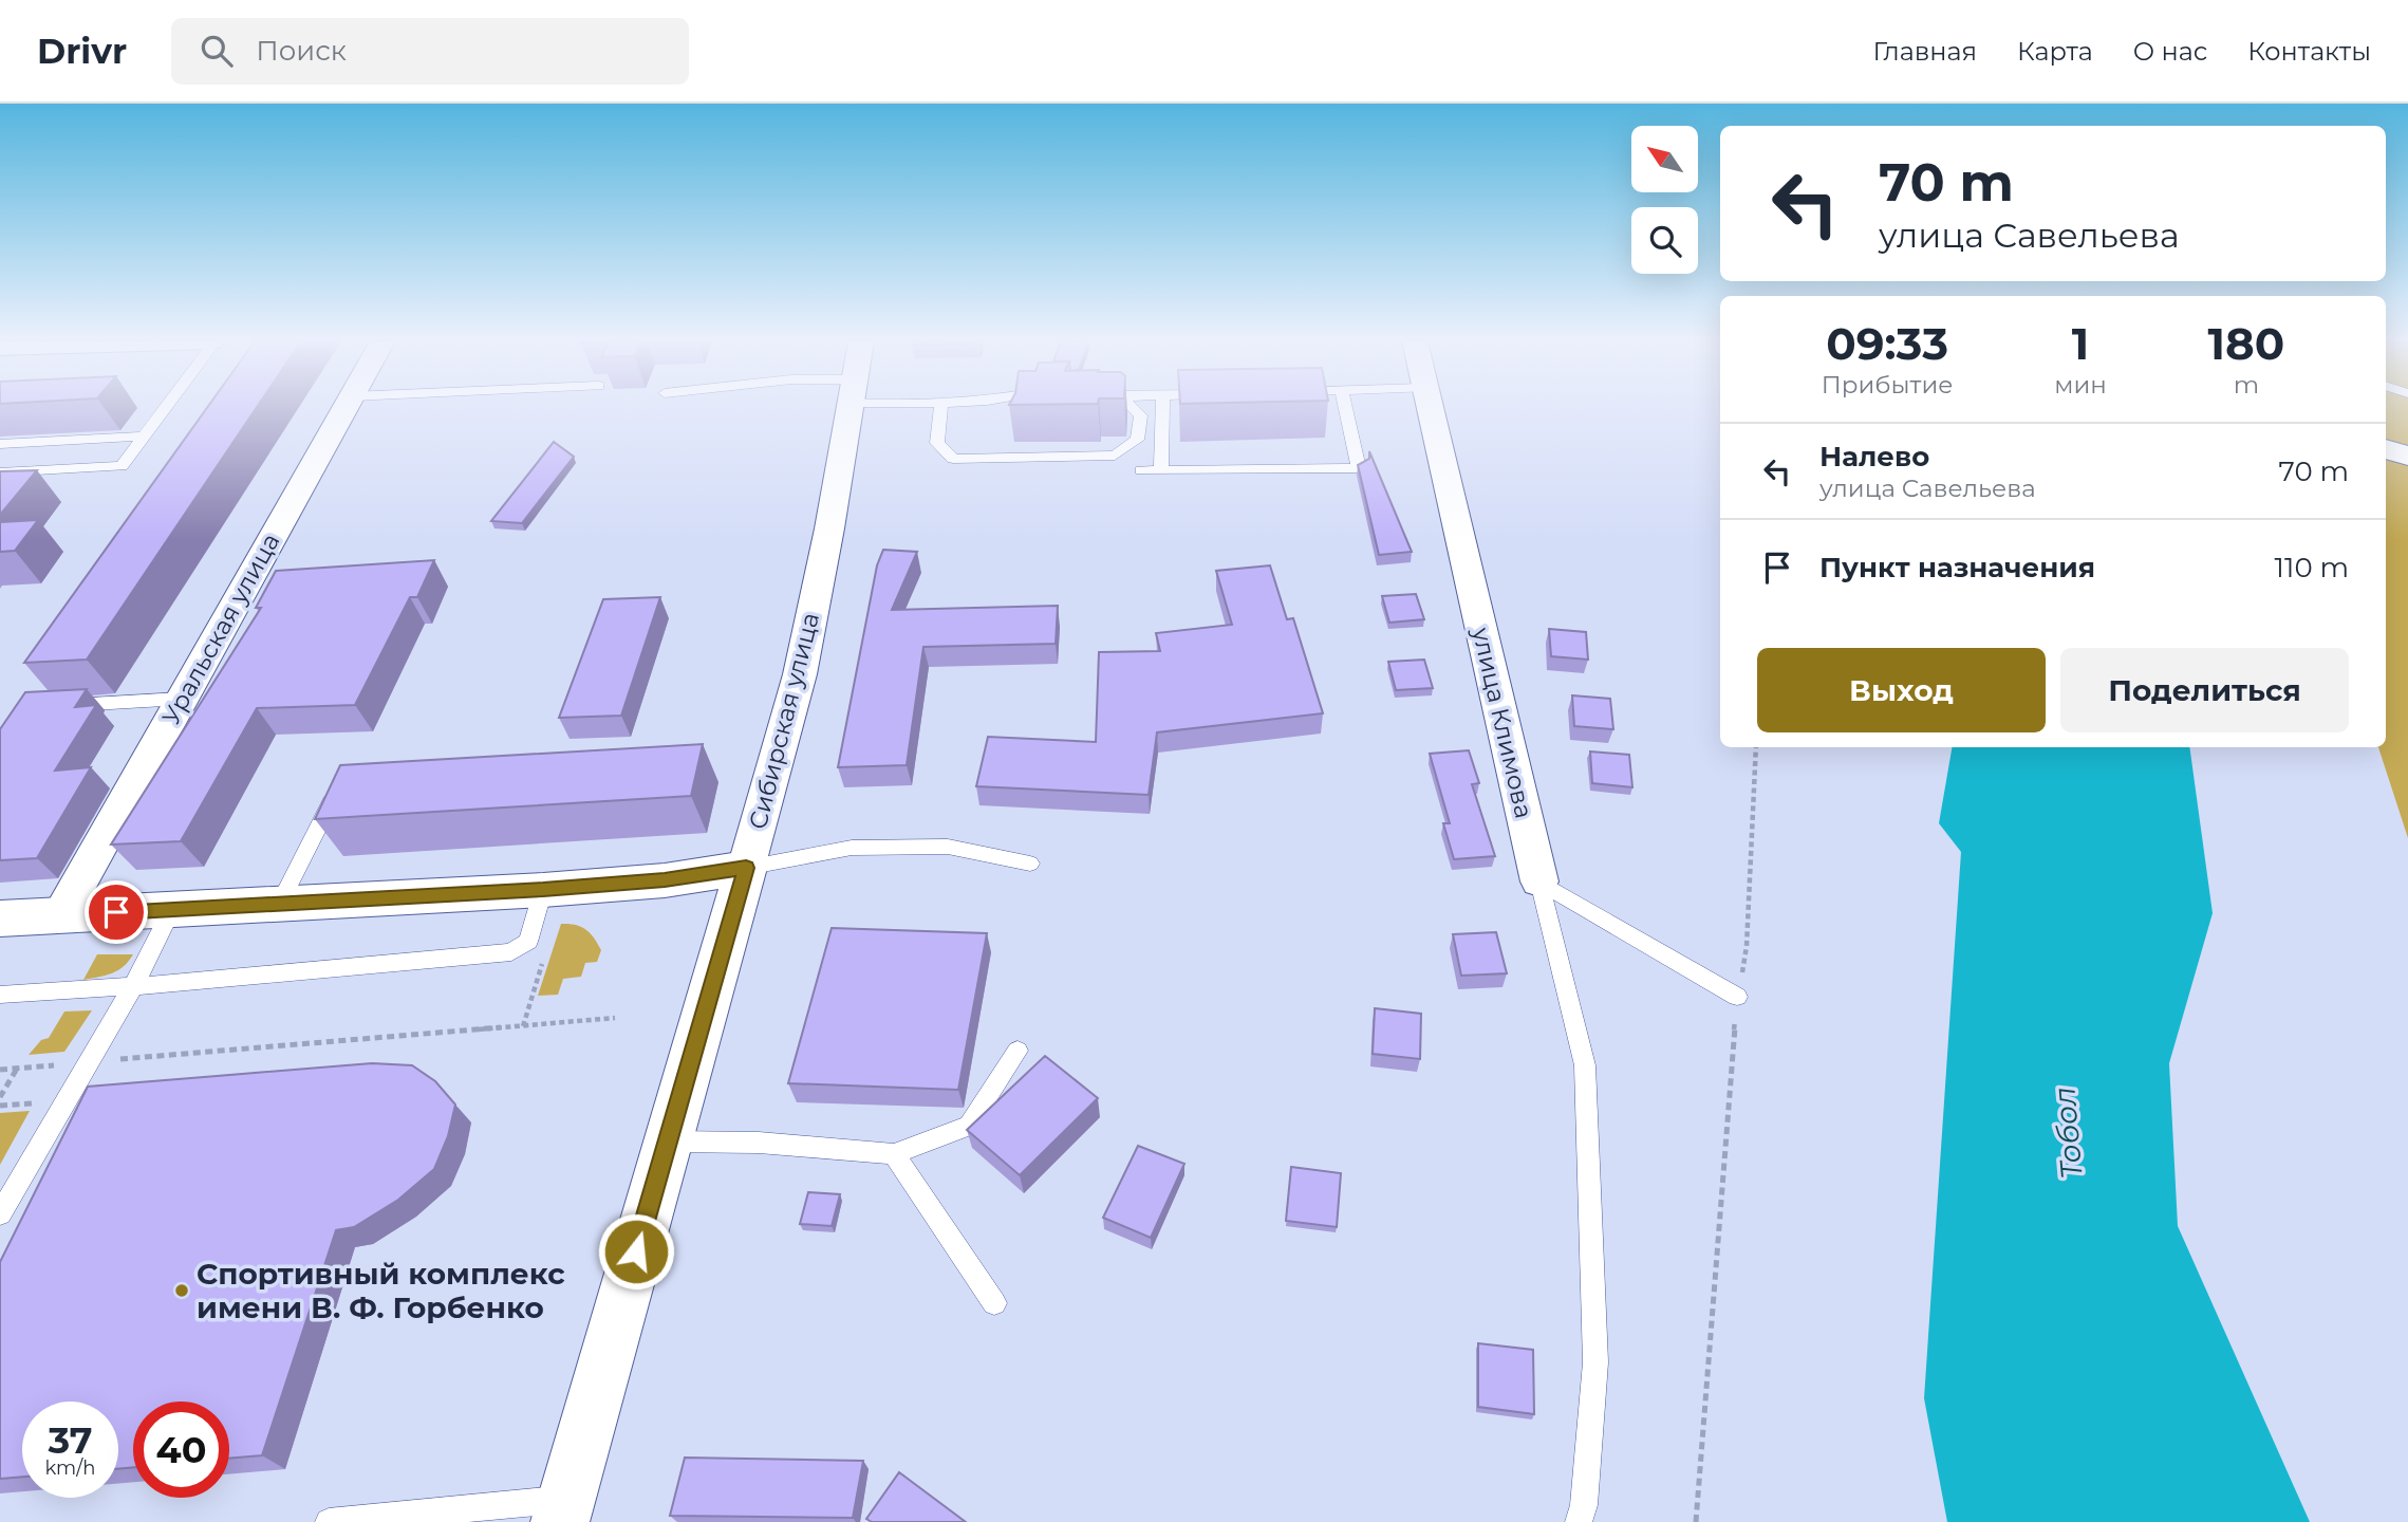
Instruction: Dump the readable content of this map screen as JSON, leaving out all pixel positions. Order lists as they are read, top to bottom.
{
  "streets": {
    "street": ["Уральская улица", "Сибирская улица", "улица Климова"]
  },
  "water": ["Тобол"],
  "places": ["Спортивный комплекс имени В. Ф. Горбенко"],
  "north": "top left",
  "page": {
    "header": "Drivr",
    "search": "Поиск",
    "nav": [
      "Главная",
      "Карта",
      "О нас",
      "Контакты"
    ],
    "turn": ["70 m", "улица Савельева"],
    "eta": [
      "09:33",
      "Прибытие",
      "1",
      "мин",
      "180",
      "m"
    ],
    "list": [
      {
        "name": "Налево",
        "note": "улица Савельева",
        "value": "70 m"
      },
      {
        "name": "Пункт назначения",
        "value": "110 m"
      }
    ],
    "buttons": ["Выход", "Поделиться"],
    "speed": "37 km/h",
    "limit": "40"
  }
}
